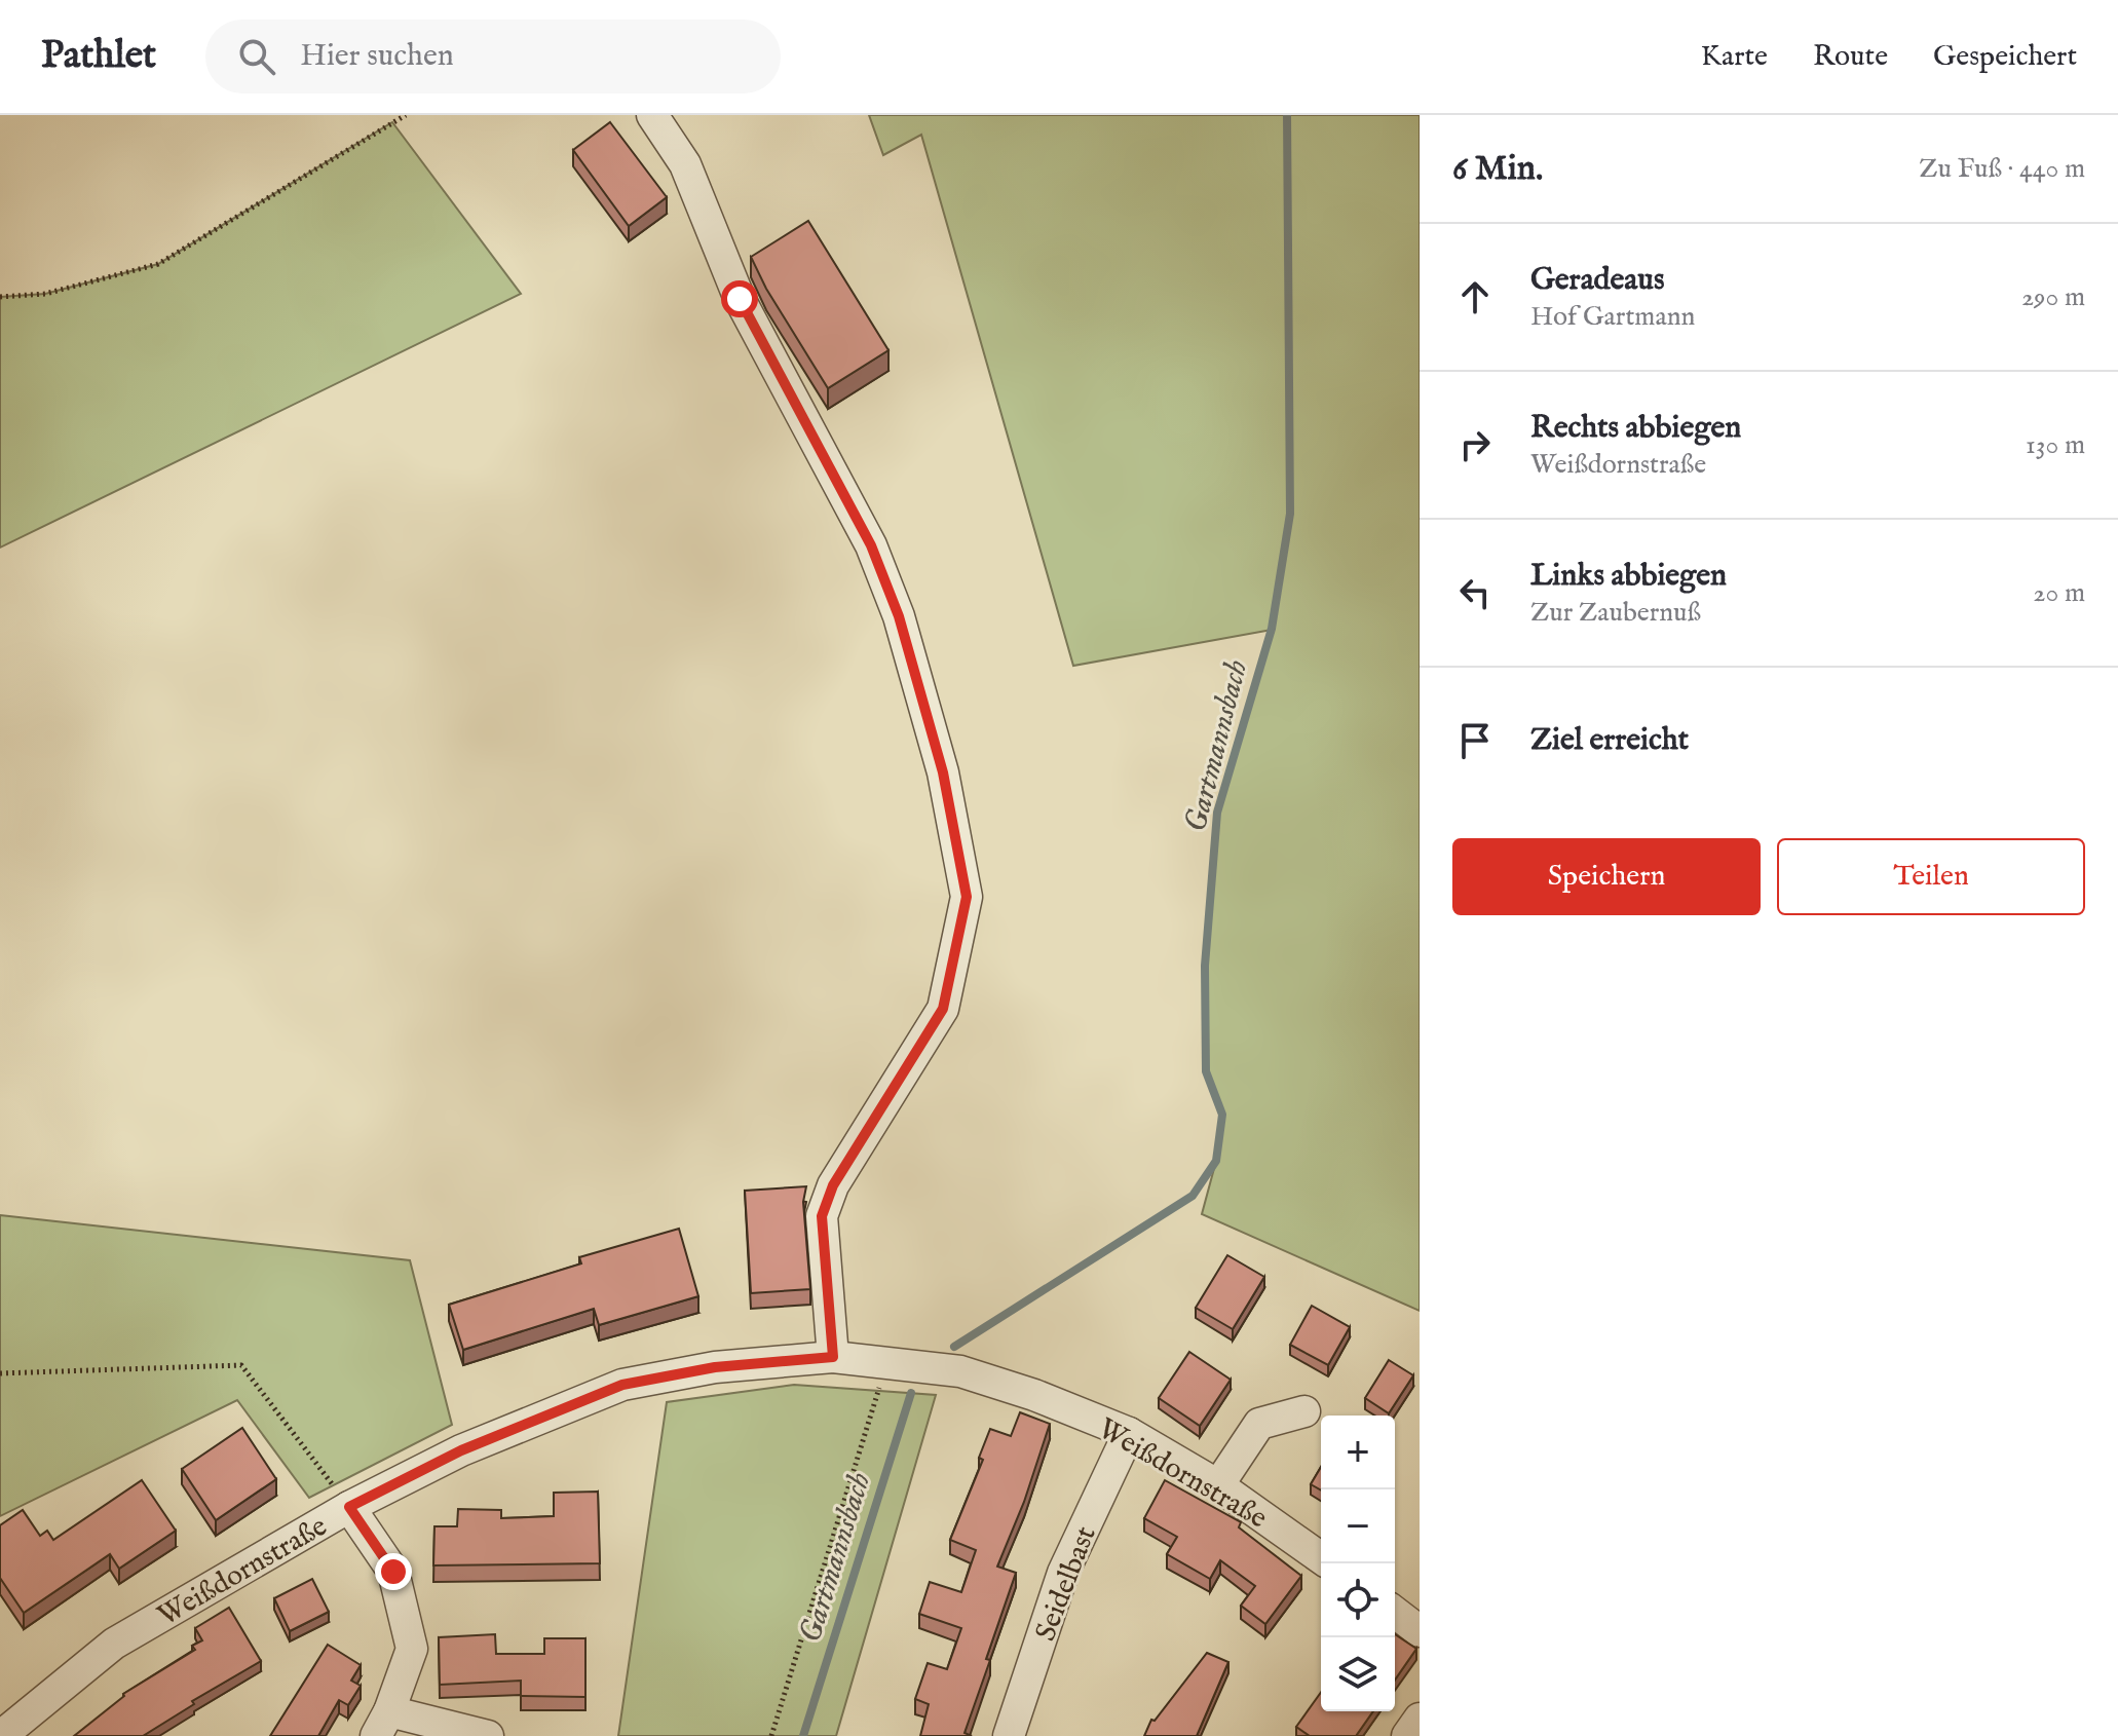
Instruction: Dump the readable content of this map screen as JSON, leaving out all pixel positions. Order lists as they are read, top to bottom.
{
  "streets": {
    "street": ["Weißdornstraße", "Seidelbast"]
  },
  "crossings": [
    ["Weißdornstraße", "Seidelbast"]
  ],
  "water": ["Gartmannsbach"],
  "page": {
    "header": "Pathlet",
    "search": "Hier suchen",
    "nav": ["Karte", "Route", "Gespeichert"],
    "heading": ["6 Min.", "Zu Fuß · 440 m"],
    "list": [
      ["Geradeaus", "Hof Gartmann", "290 m"],
      ["Rechts abbiegen", "Weißdornstraße", "130 m"],
      ["Links abbiegen", "Zur Zaubernuß", "20 m"],
      "Ziel erreicht"
    ],
    "buttons": ["Speichern", "Teilen"],
    "map_buttons": ["+", "−"]
  }
}
